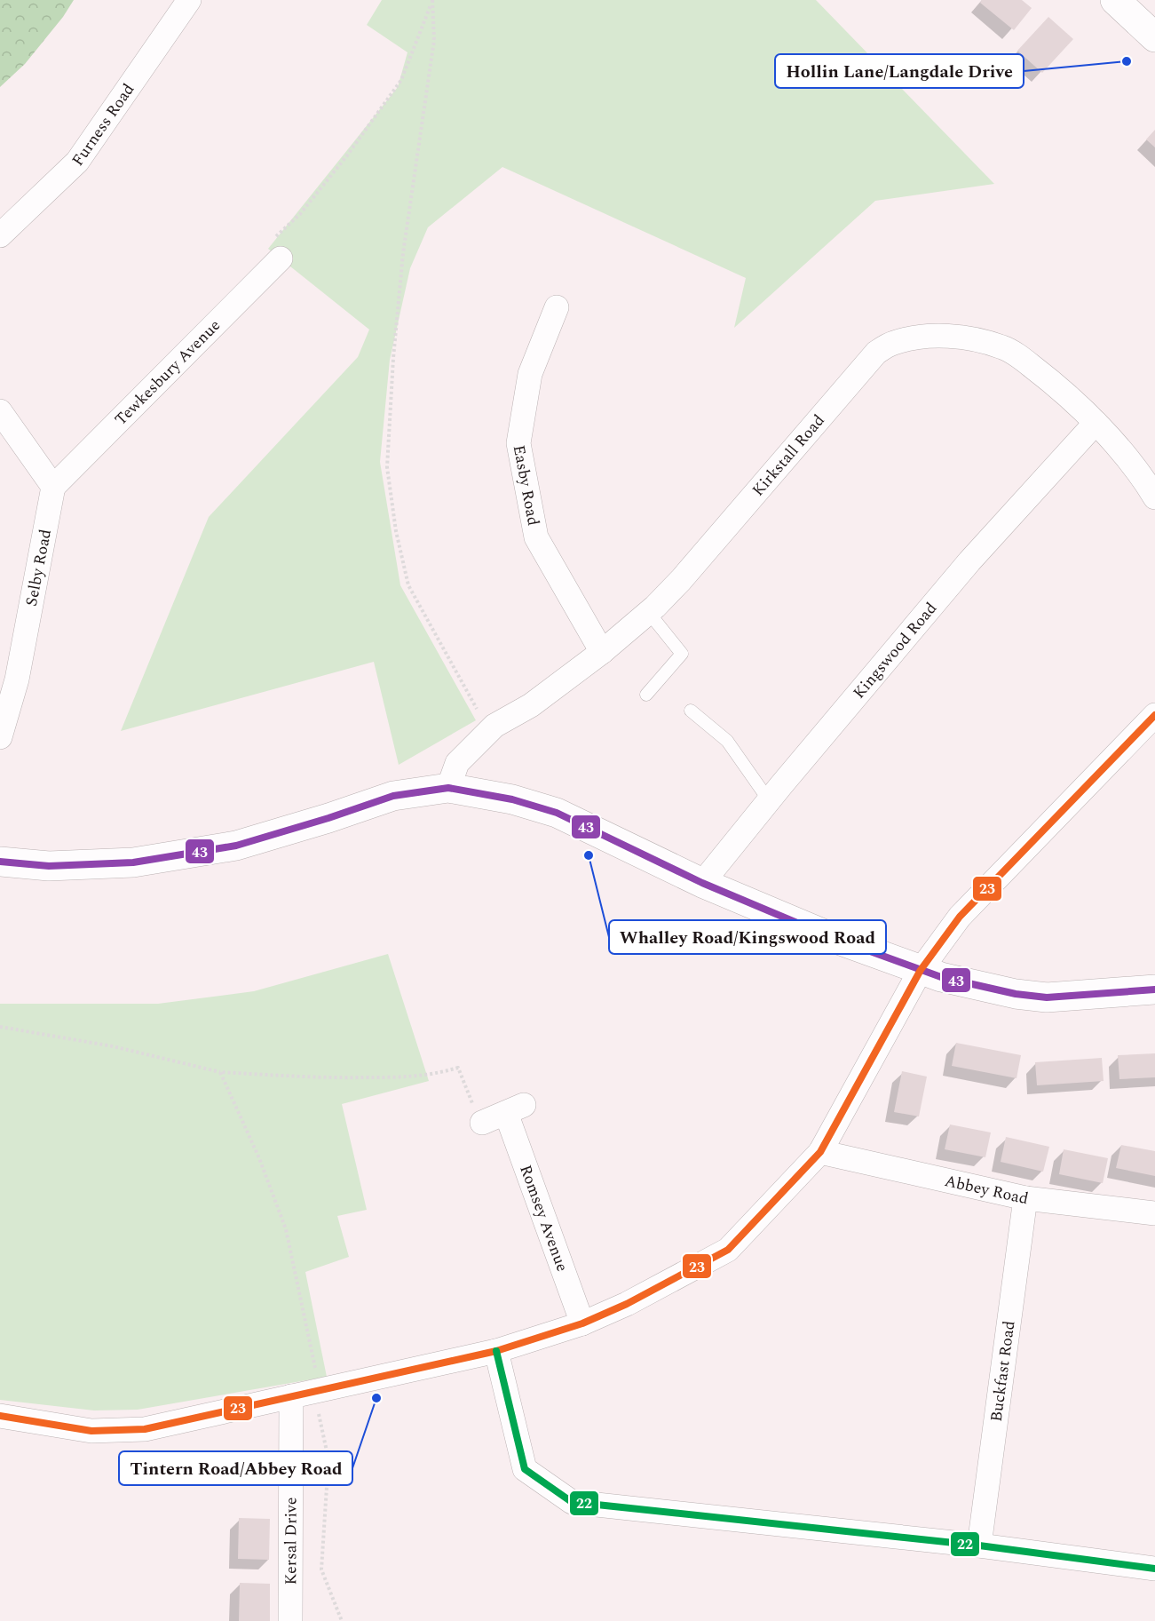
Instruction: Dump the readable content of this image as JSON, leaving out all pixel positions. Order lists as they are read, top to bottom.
{
  "streets": {
    "street": [
      "Furness Road",
      "Tewkesbury Avenue",
      "Kirkstall Road",
      "Easby Road",
      "Selby Road",
      "Kingswood Road",
      "Abbey Road",
      "Romsey Avenue",
      "Buckfast Road",
      "Kersal Drive"
    ]
  },
  "crossings": [
    ["Tewkesbury Avenue", "Selby Road"],
    ["Kirkstall Road", "Easby Road"],
    ["Kirkstall Road", "Kingswood Road"],
    ["Abbey Road", "Buckfast Road"]
  ],
  "places": ["Hollin Lane/Langdale Drive", "Whalley Road/Kingswood Road", "Tintern Road/Abbey Road"],
  "lines": ["transit line 23", "transit line 43", "transit line 22"]
}
